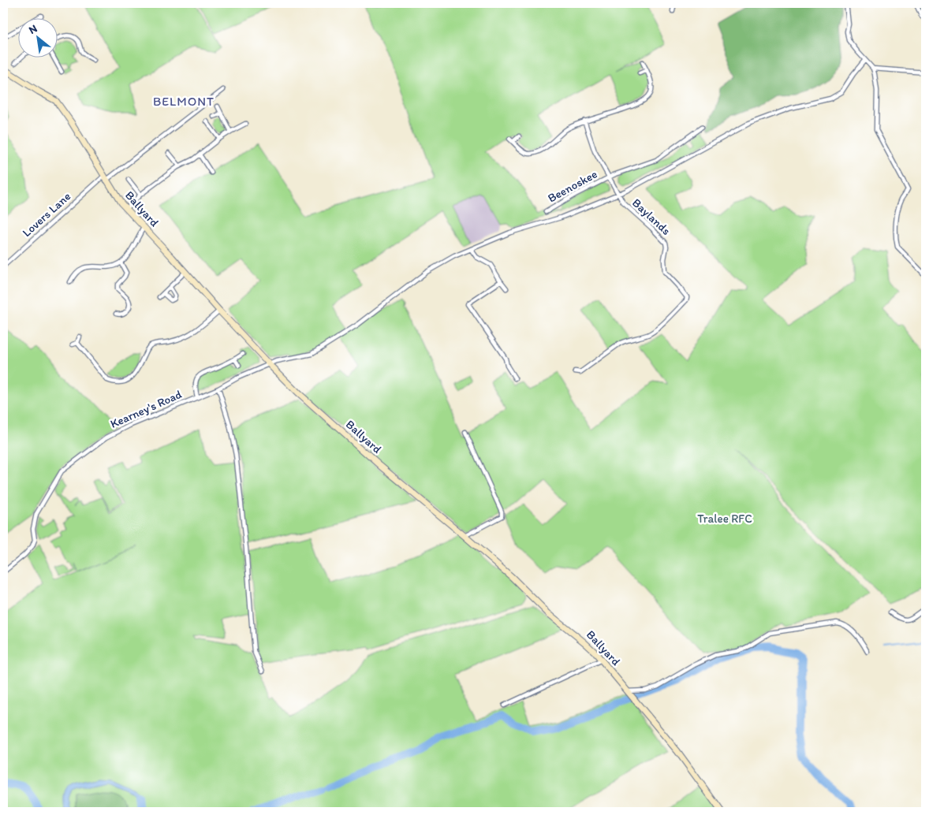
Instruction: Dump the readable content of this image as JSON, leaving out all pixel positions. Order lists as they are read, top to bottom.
{
  "streets": {
    "street": [
      "Beenoskee",
      "Ballyard",
      "Lovers Lane",
      "Baylands",
      "Kearney's Road"
    ]
  },
  "crossings": [
    ["Beenoskee", "Baylands"],
    ["Beenoskee", "Kearney's Road"],
    ["Ballyard", "Lovers Lane"],
    ["Ballyard", "Kearney's Road"],
    ["Baylands", "Kearney's Road"]
  ],
  "districts": ["BELMONT"],
  "parks": ["Tralee RFC"],
  "north": "top left"
}
